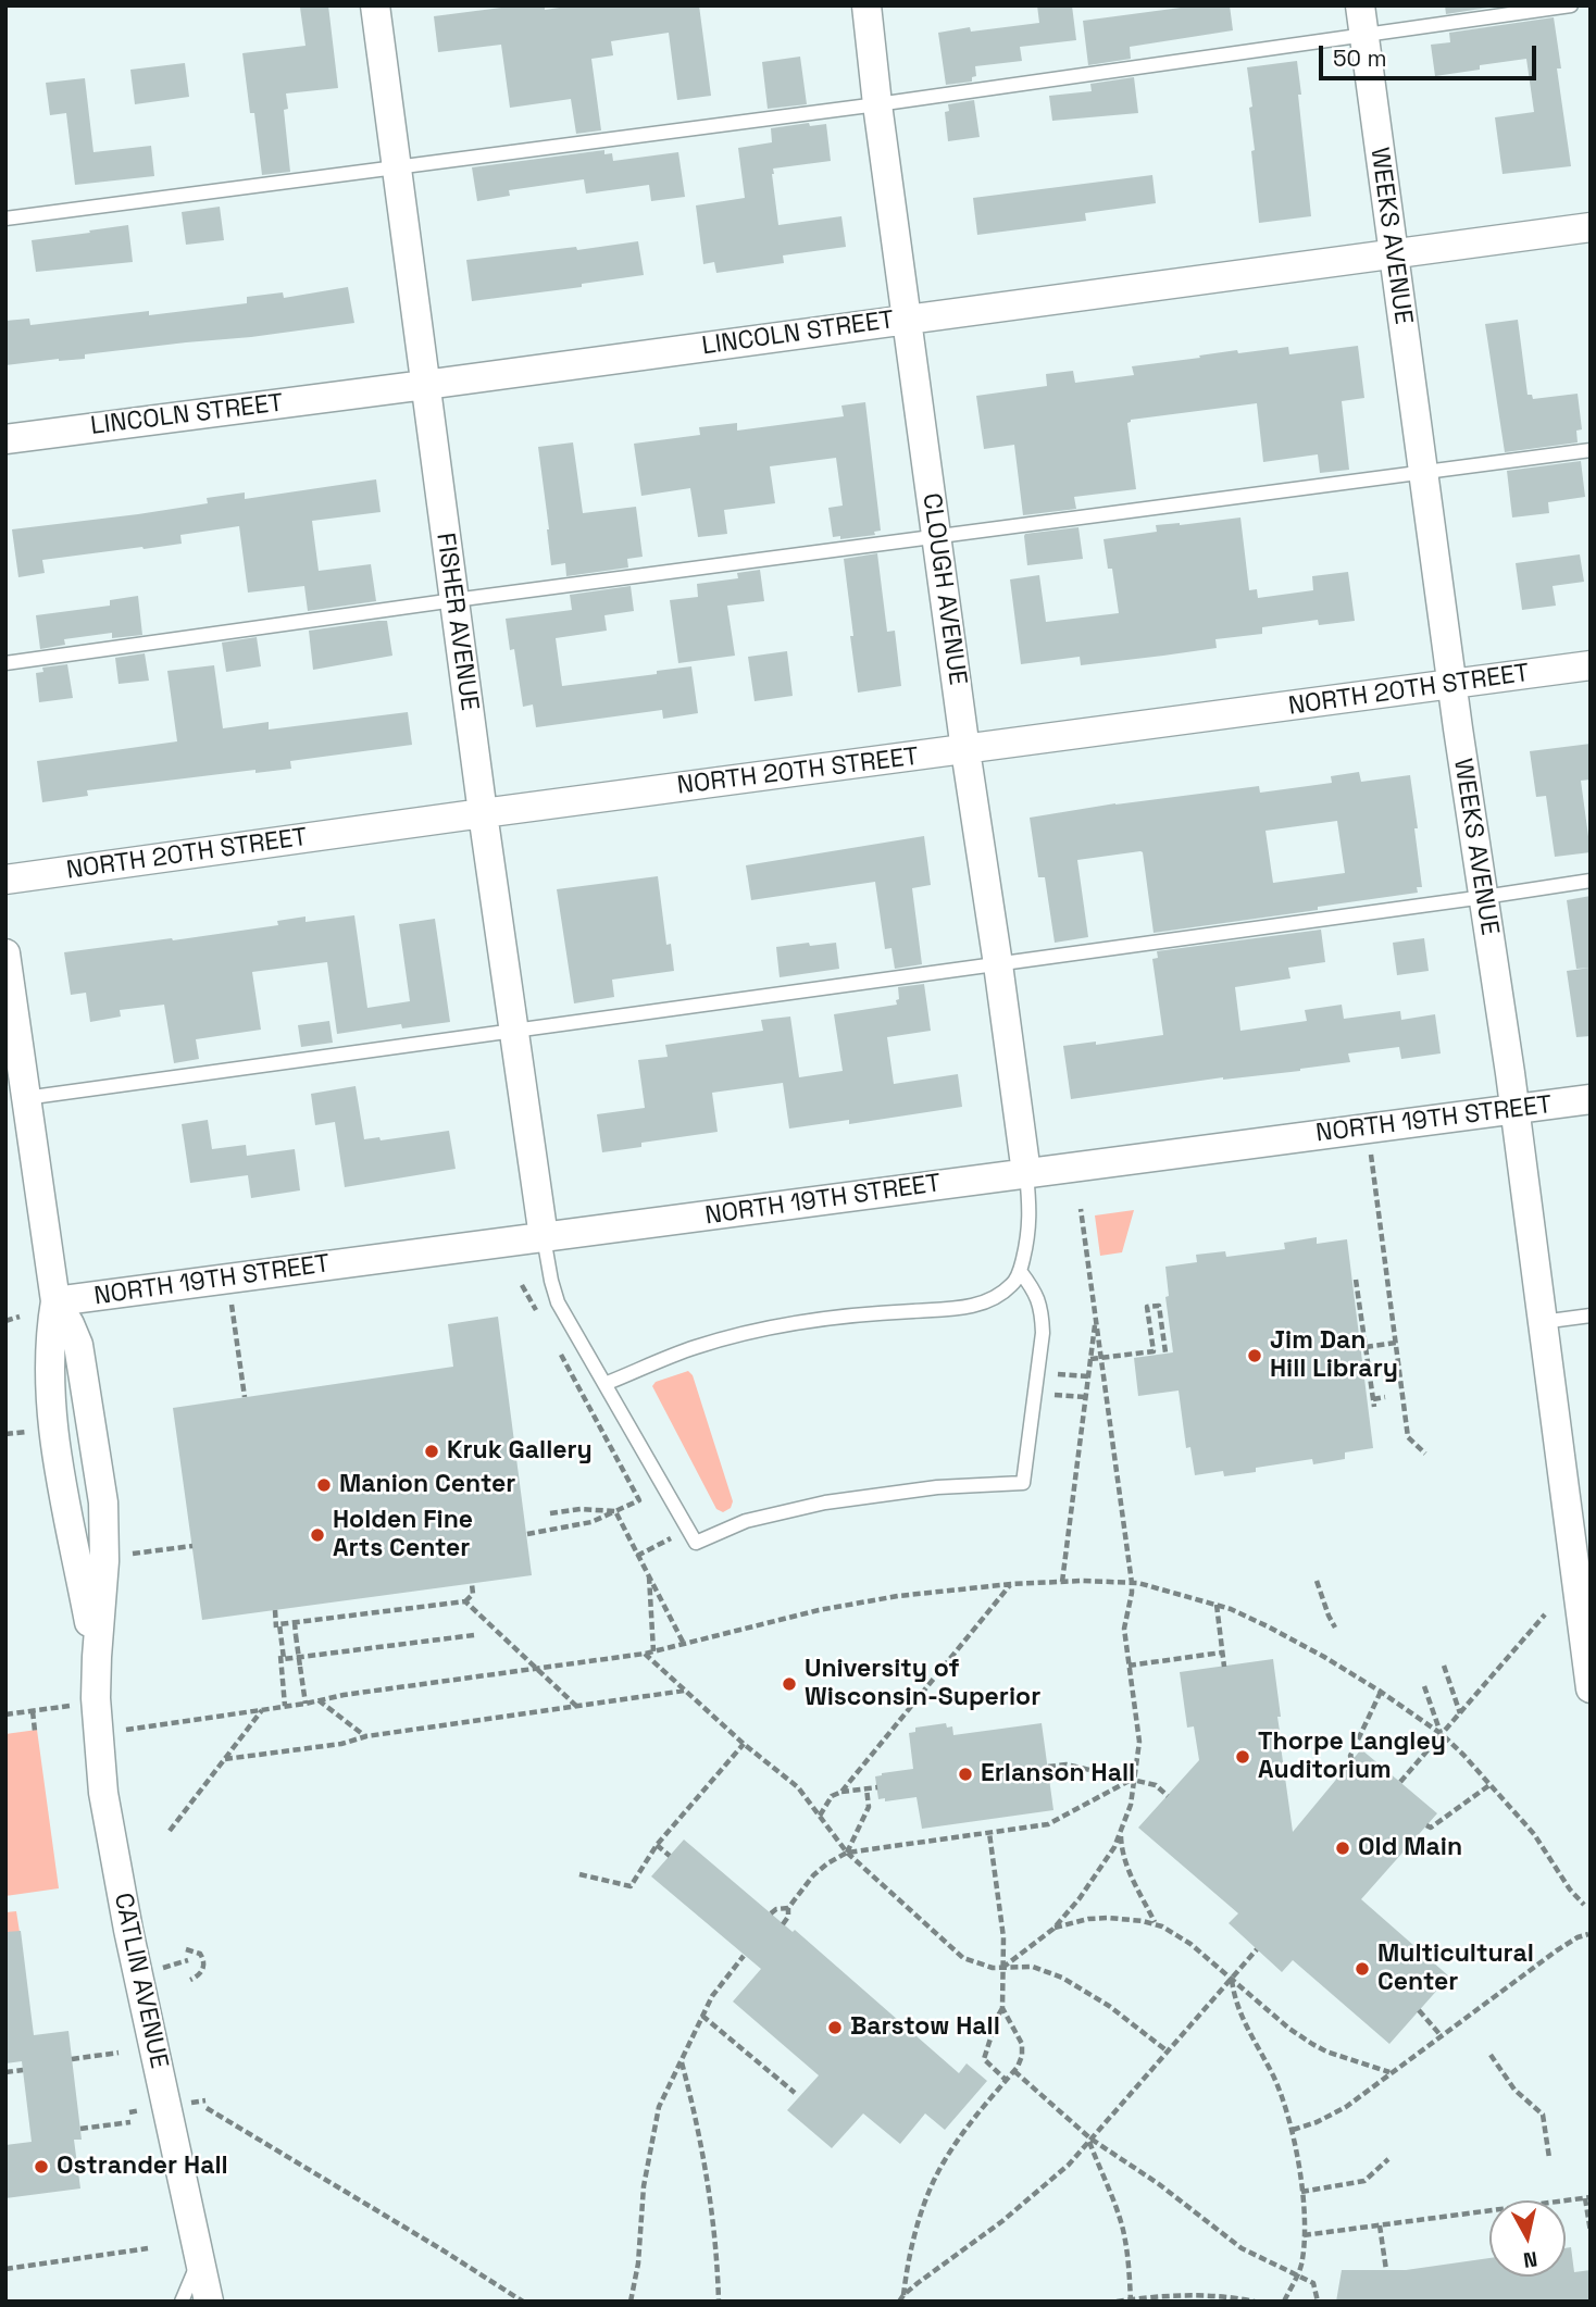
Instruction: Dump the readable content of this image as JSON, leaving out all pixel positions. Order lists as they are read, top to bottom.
{
  "streets": {
    "street": [
      "WEEKS AVENUE",
      "LINCOLN STREET",
      "CLOUGH AVENUE",
      "FISHER AVENUE",
      "NORTH 20TH STREET",
      "NORTH 19TH STREET",
      "CATLIN AVENUE"
    ]
  },
  "crossings": [
    ["WEEKS AVENUE", "LINCOLN STREET"],
    ["WEEKS AVENUE", "NORTH 20TH STREET"],
    ["WEEKS AVENUE", "NORTH 19TH STREET"],
    ["LINCOLN STREET", "CLOUGH AVENUE"],
    ["LINCOLN STREET", "FISHER AVENUE"],
    ["CLOUGH AVENUE", "NORTH 20TH STREET"],
    ["CLOUGH AVENUE", "NORTH 19TH STREET"],
    ["FISHER AVENUE", "NORTH 20TH STREET"],
    ["FISHER AVENUE", "NORTH 19TH STREET"],
    ["NORTH 19TH STREET", "CATLIN AVENUE"]
  ],
  "places": [
    "Jim Dan Hill Library",
    "Kruk Gallery",
    "Manion Center",
    "Holden Fine Arts Center",
    "University of Wisconsin-Superior",
    "Thorpe Langley Auditorium",
    "Erlanson Hall",
    "Old Main",
    "Multicultural Center",
    "Barstow Hall",
    "Ostrander Hall"
  ],
  "scale_bar": "50 m",
  "north": "bottom"
}
